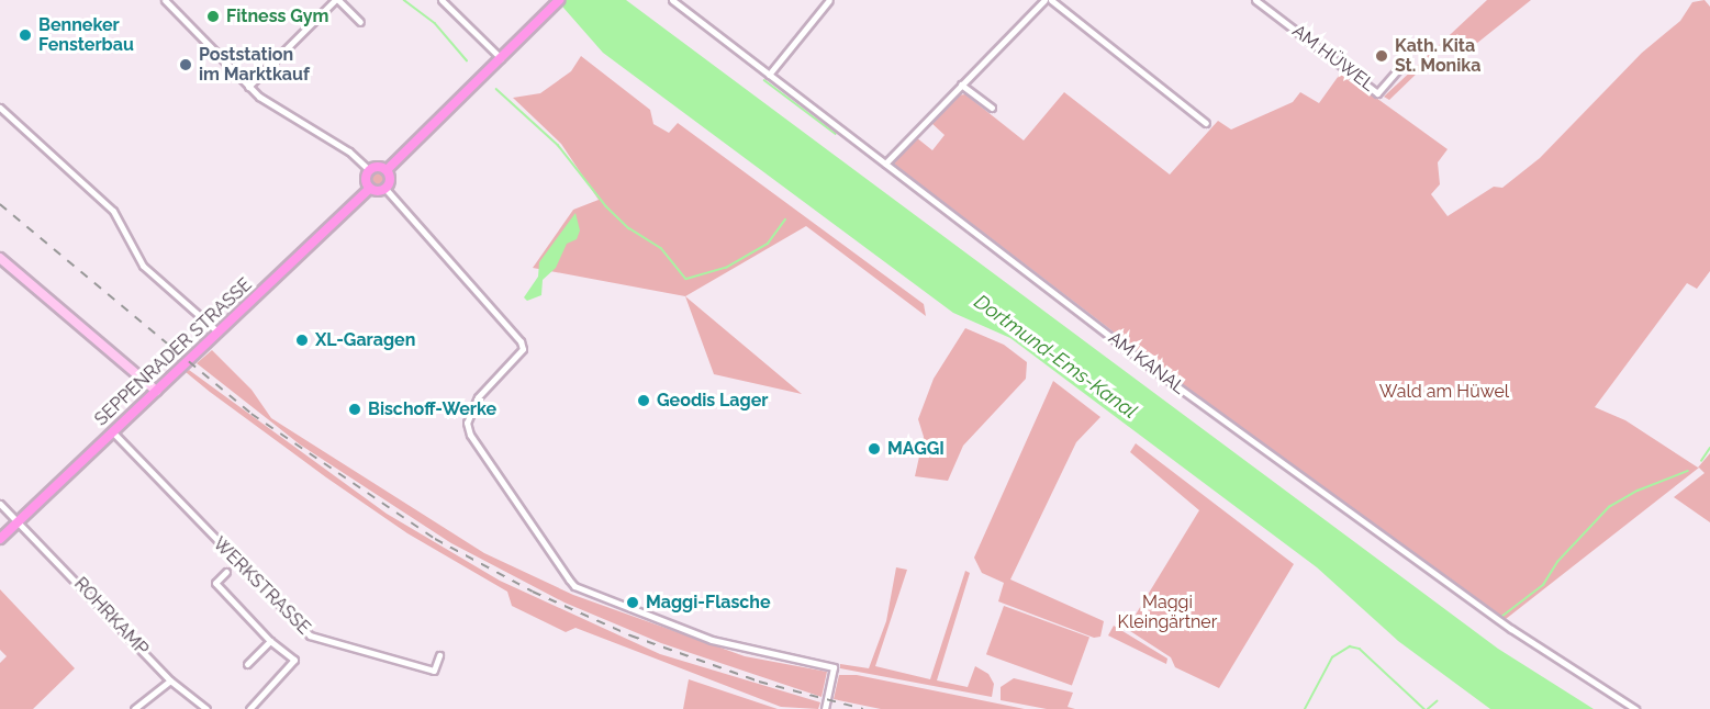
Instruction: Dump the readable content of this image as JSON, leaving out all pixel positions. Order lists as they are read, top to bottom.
{
  "streets": {
    "main road": ["SEPPENRADER STRASSE"],
    "street": [
      "AM HÜWEL",
      "AM KANAL",
      "WERKSTRASSE",
      "ROHRKAMP"
    ]
  },
  "crossings": [
    ["SEPPENRADER STRASSE", "WERKSTRASSE"],
    ["SEPPENRADER STRASSE", "ROHRKAMP"]
  ],
  "water": ["Dortmund-Ems-Kanal"],
  "parks": ["Wald am Hüwel", "Maggi Kleingärtner"],
  "places": [
    "Fitness Gym",
    "Benneker Fensterbau",
    "Kath. Kita St. Monika",
    "Poststation im Marktkauf",
    "XL-Garagen",
    "Geodis Lager",
    "Bischoff-Werke",
    "MAGGI",
    "Maggi-Flasche"
  ]
}
